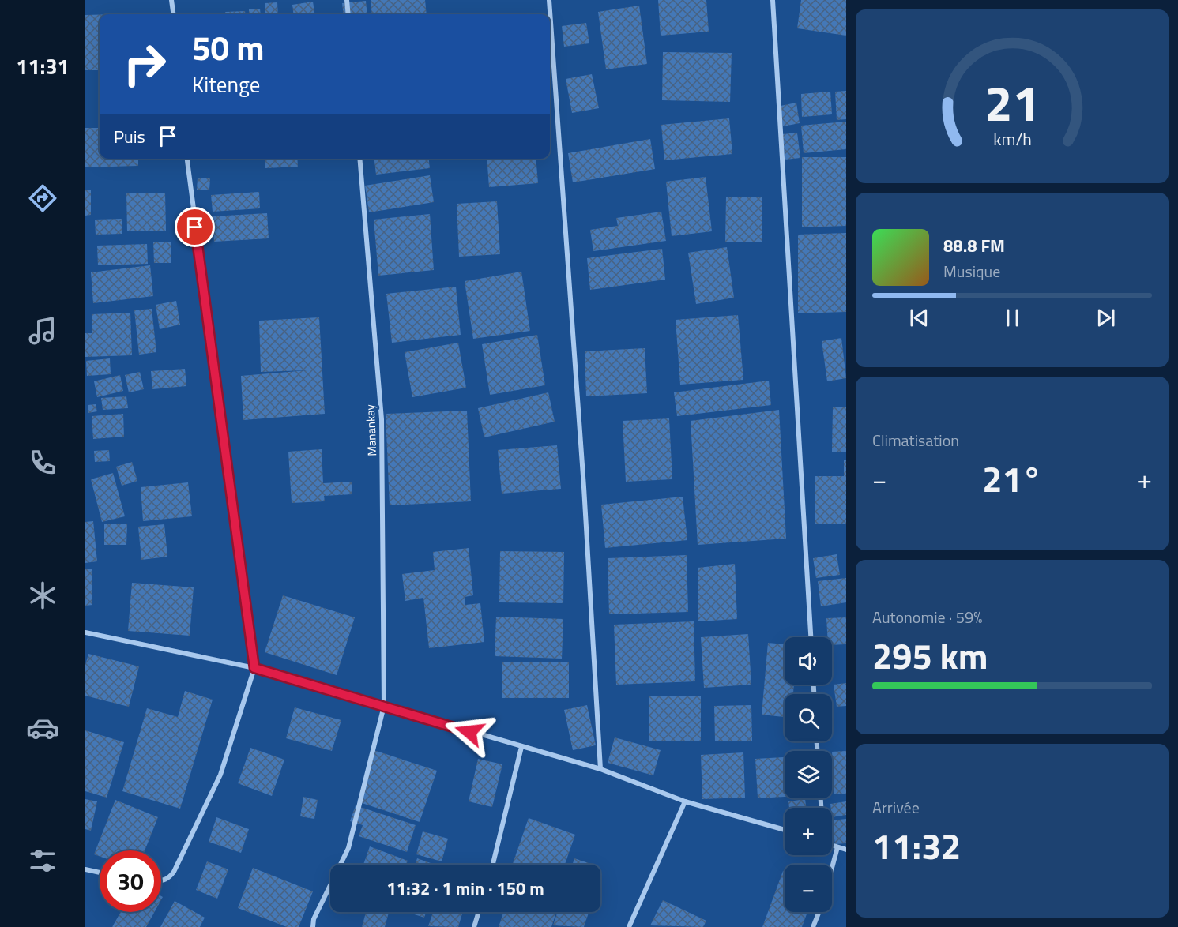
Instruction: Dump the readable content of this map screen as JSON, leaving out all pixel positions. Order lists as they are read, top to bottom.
{
  "streets": {
    "street": ["Manankay"]
  },
  "page": {
    "tabs": "11:31",
    "turn": ["50 m", "Kitenge"],
    "then": "Puis",
    "song": ["88.8 FM", "Musique"],
    "tile": [
      "Climatisation",
      ["Autonomie · 59%", "295 km"],
      ["Arrivée", "11:32"]
    ],
    "heat": ["−", "21°", "+"],
    "map_buttons": ["+", "−"],
    "limit": "30",
    "trip": "11:32 · 1 min · 150 m",
    "gauge": ["21", "km/h"]
  }
}
